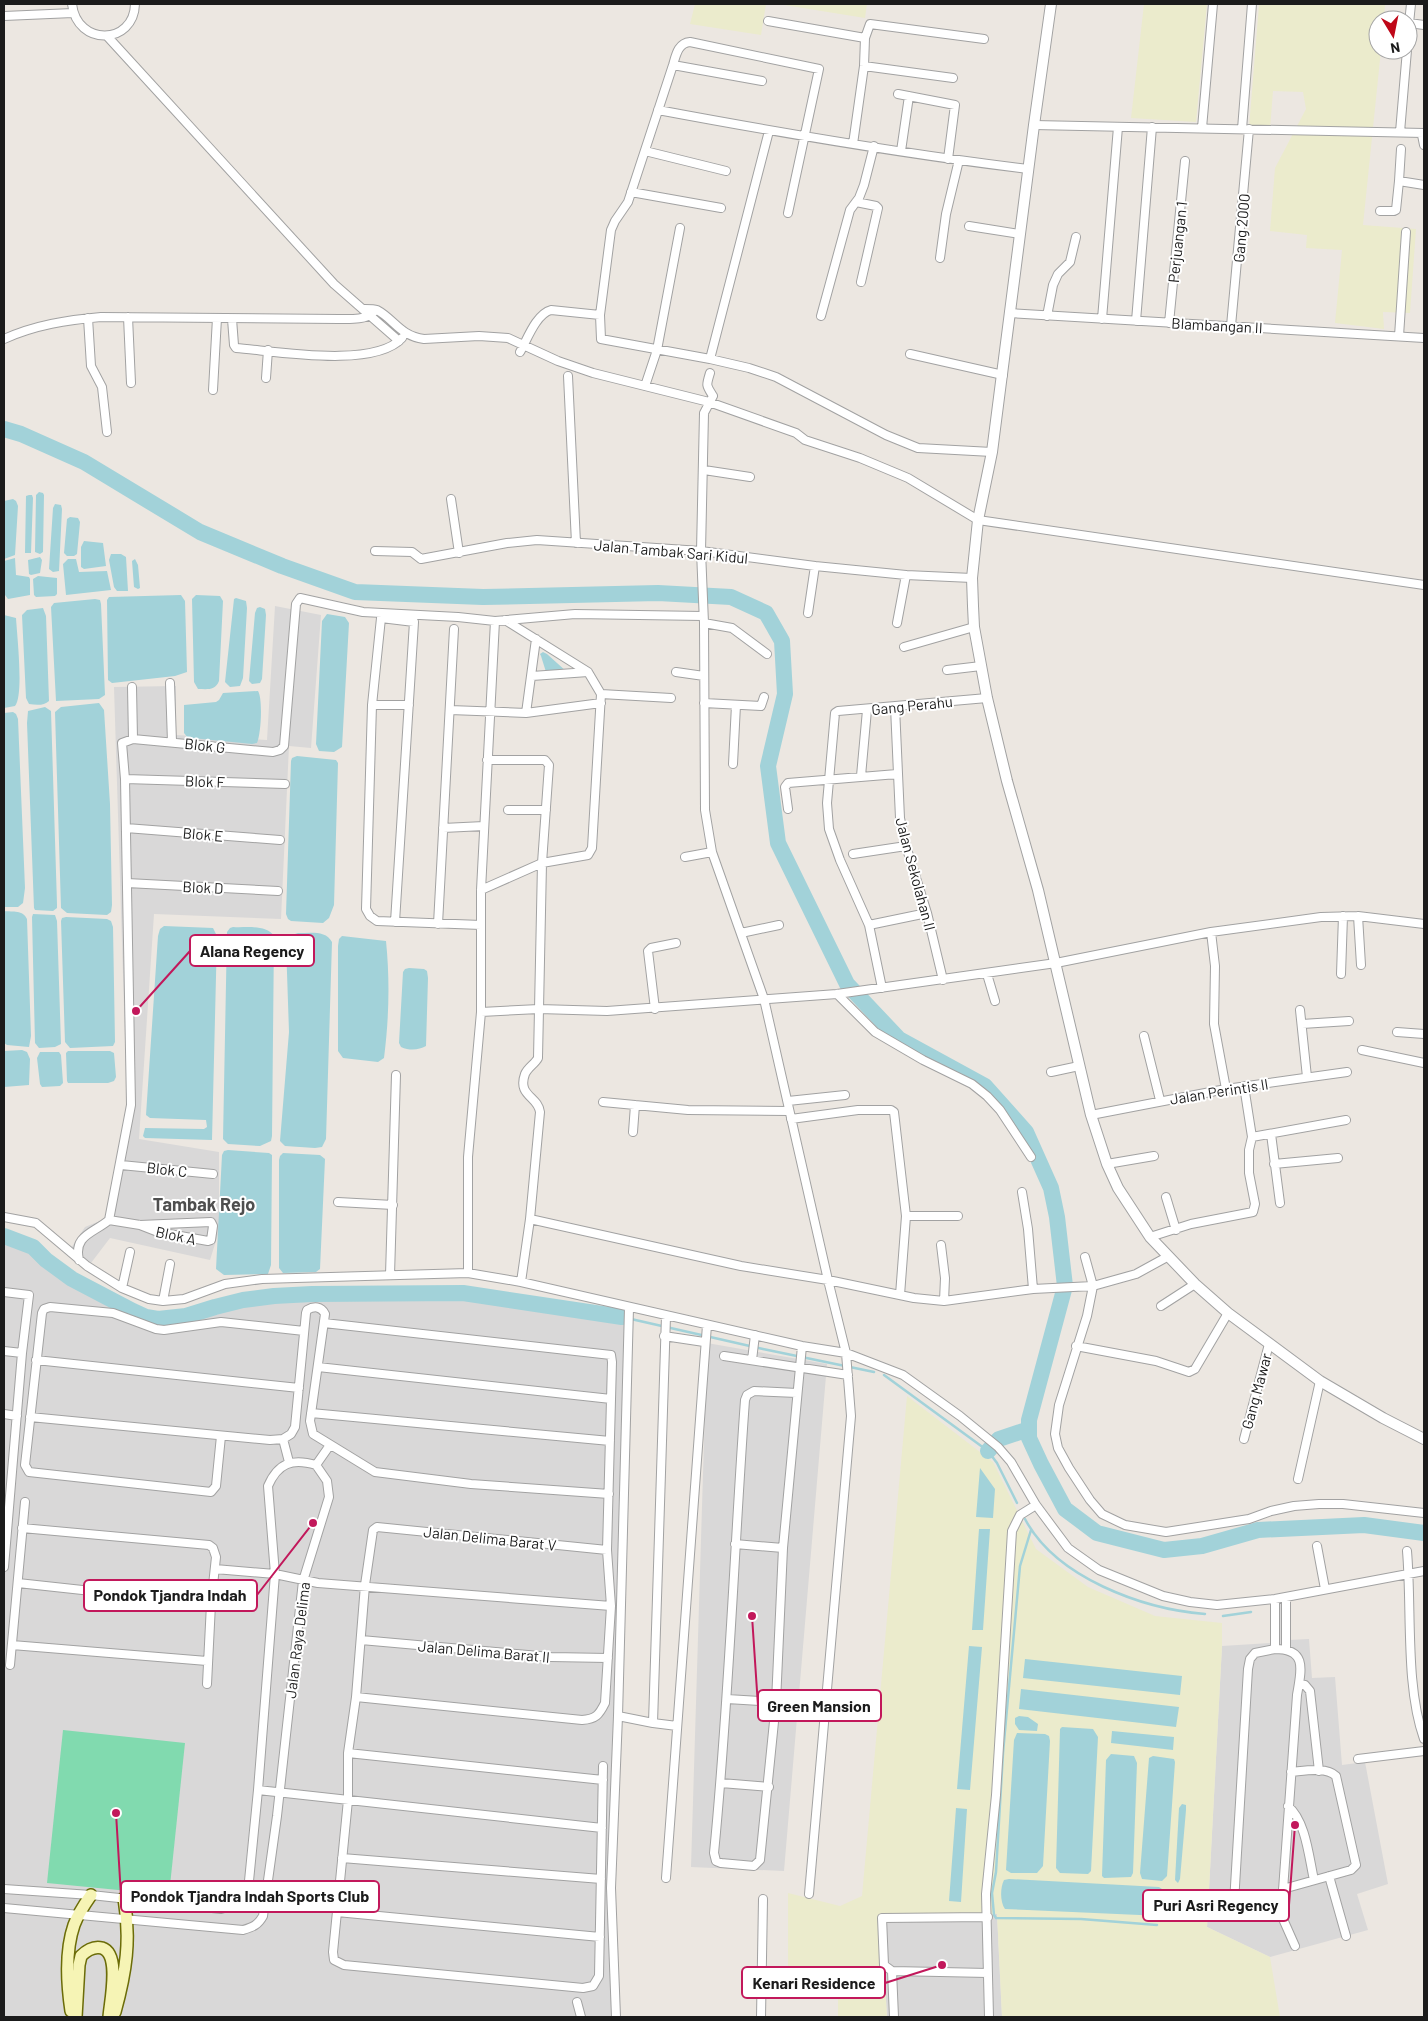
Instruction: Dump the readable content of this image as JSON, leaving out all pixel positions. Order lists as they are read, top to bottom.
{
  "streets": {
    "street": [
      "Gang 2000",
      "Perjuangan 1",
      "Blambangan II",
      "Jalan Tambak Sari Kidul",
      "Gang Perahu",
      "Blok G",
      "Blok F",
      "Blok E",
      "Jalan Sekolahan II",
      "Blok D",
      "Jalan Perintis II",
      "Blok C",
      "Blok A",
      "Gang Mawar",
      "Jalan Delima Barat V",
      "Jalan Raya Delima",
      "Jalan Delima Barat II"
    ]
  },
  "crossings": [
    ["Gang 2000", "Blambangan II"],
    ["Perjuangan 1", "Blambangan II"],
    ["Gang Perahu", "Jalan Sekolahan II"],
    ["Blok G", "Blok F"]
  ],
  "districts": ["Tambak Rejo"],
  "places": [
    "Alana Regency",
    "Pondok Tjandra Indah",
    "Green Mansion",
    "Pondok Tjandra Indah Sports Club",
    "Puri Asri Regency",
    "Kenari Residence"
  ],
  "north": "bottom"
}
